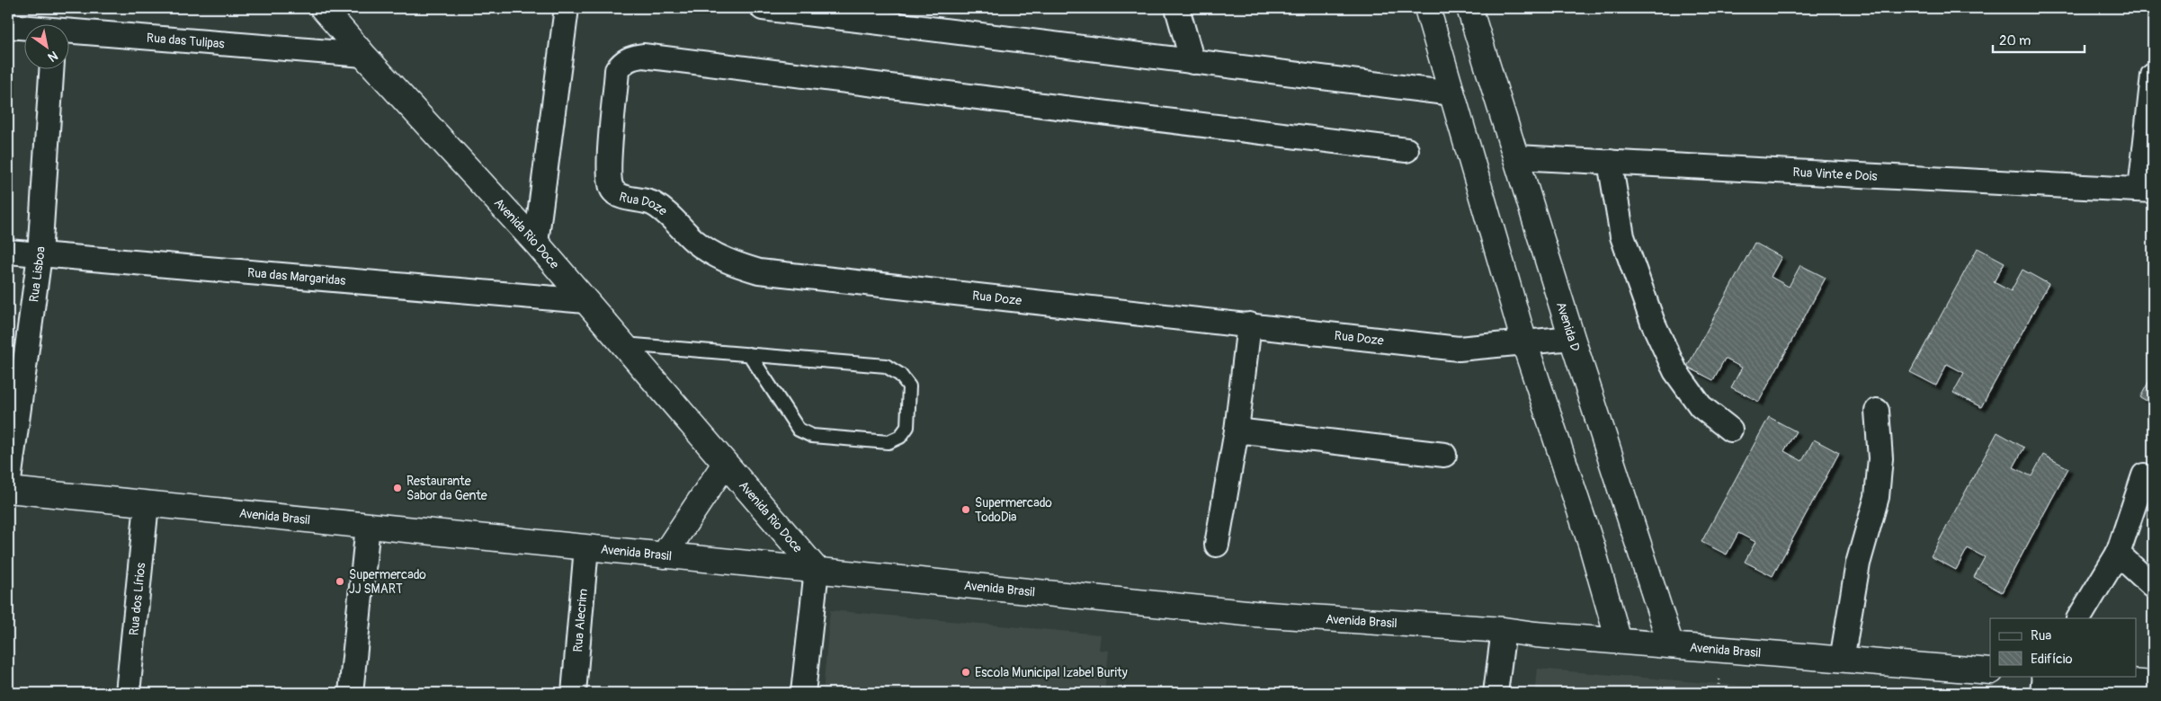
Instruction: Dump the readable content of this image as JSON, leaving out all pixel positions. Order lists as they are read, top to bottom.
{
  "streets": {
    "street": [
      "Rua das Tulipas",
      "Rua Vinte e Dois",
      "Rua Doze",
      "Avenida Rio Doce",
      "Rua Lisboa",
      "Rua das Margaridas",
      "Avenida D",
      "Avenida Brasil",
      "Rua dos Lírios",
      "Rua Alecrim"
    ]
  },
  "crossings": [
    ["Rua das Tulipas", "Avenida Rio Doce"],
    ["Rua Vinte e Dois", "Avenida D"],
    ["Rua Doze", "Avenida D"],
    ["Avenida Rio Doce", "Rua das Margaridas"],
    ["Avenida Rio Doce", "Avenida Brasil"],
    ["Rua Lisboa", "Rua das Margaridas"],
    ["Rua Lisboa", "Avenida Brasil"],
    ["Avenida D", "Avenida Brasil"],
    ["Avenida Brasil", "Rua dos Lírios"],
    ["Avenida Brasil", "Rua Alecrim"]
  ],
  "places": [
    "Restaurante Sabor da Gente",
    "Supermercado TodoDia",
    "Supermercado JJ SMART",
    "Escola Municipal Izabel Burity"
  ],
  "legend": ["Rua", "Edifício"],
  "scale_bar": "20 m",
  "north": "bottom right"
}
